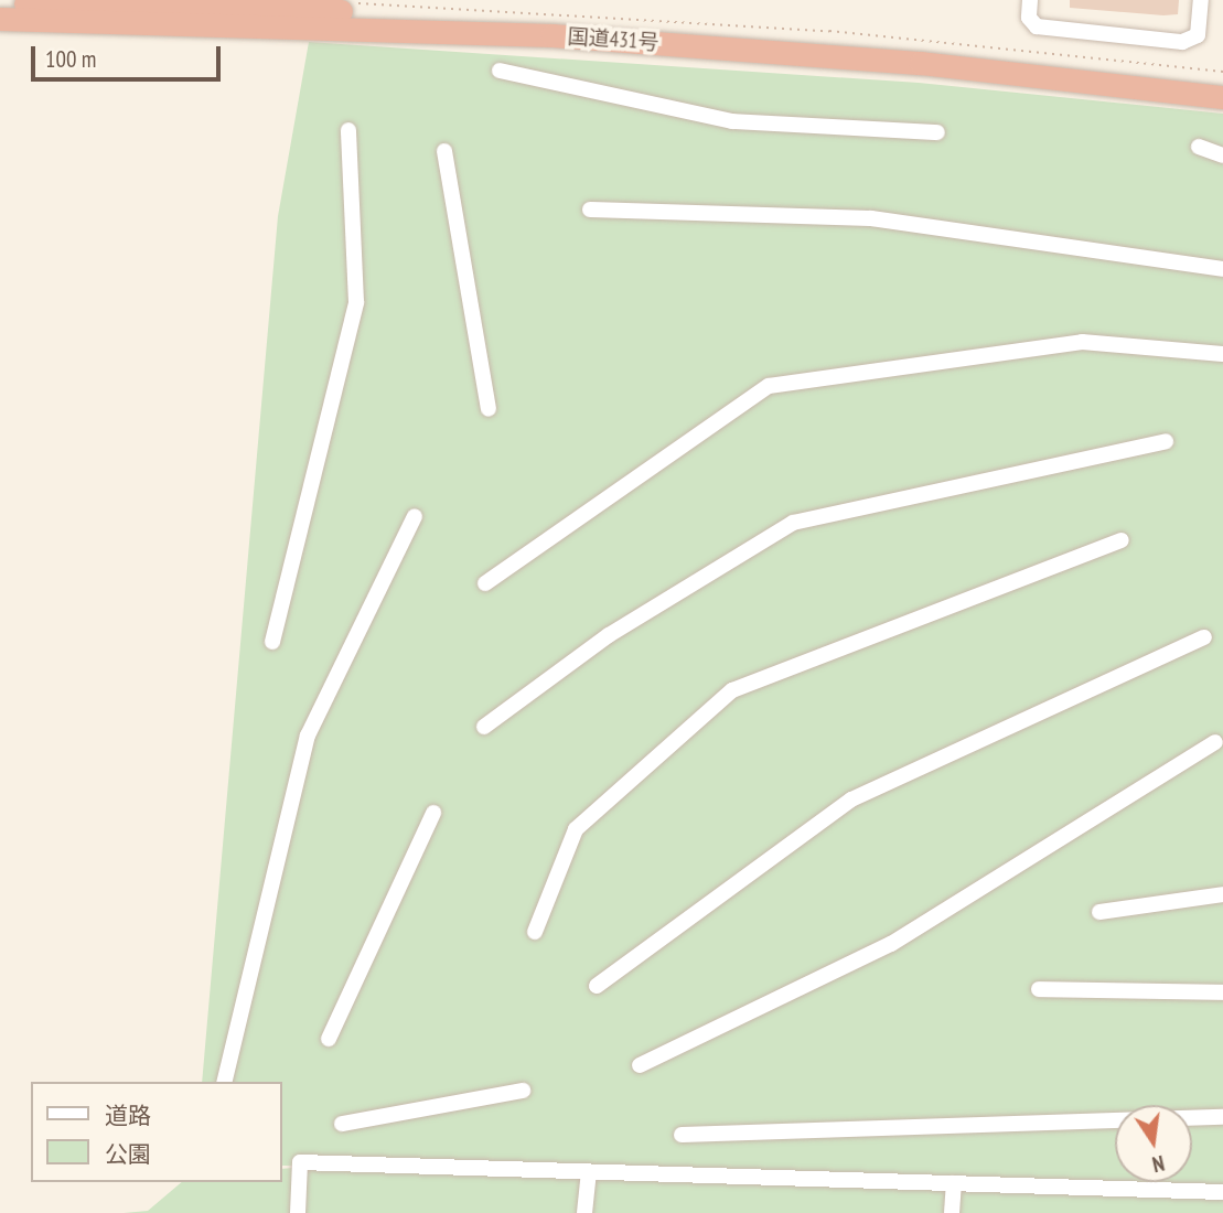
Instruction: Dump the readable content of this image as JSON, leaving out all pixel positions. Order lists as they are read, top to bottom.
{
  "streets": {
    "highway": ["国道431号"]
  },
  "legend": ["道路", "公園"],
  "scale_bar": "100 m",
  "north": "bottom"
}
